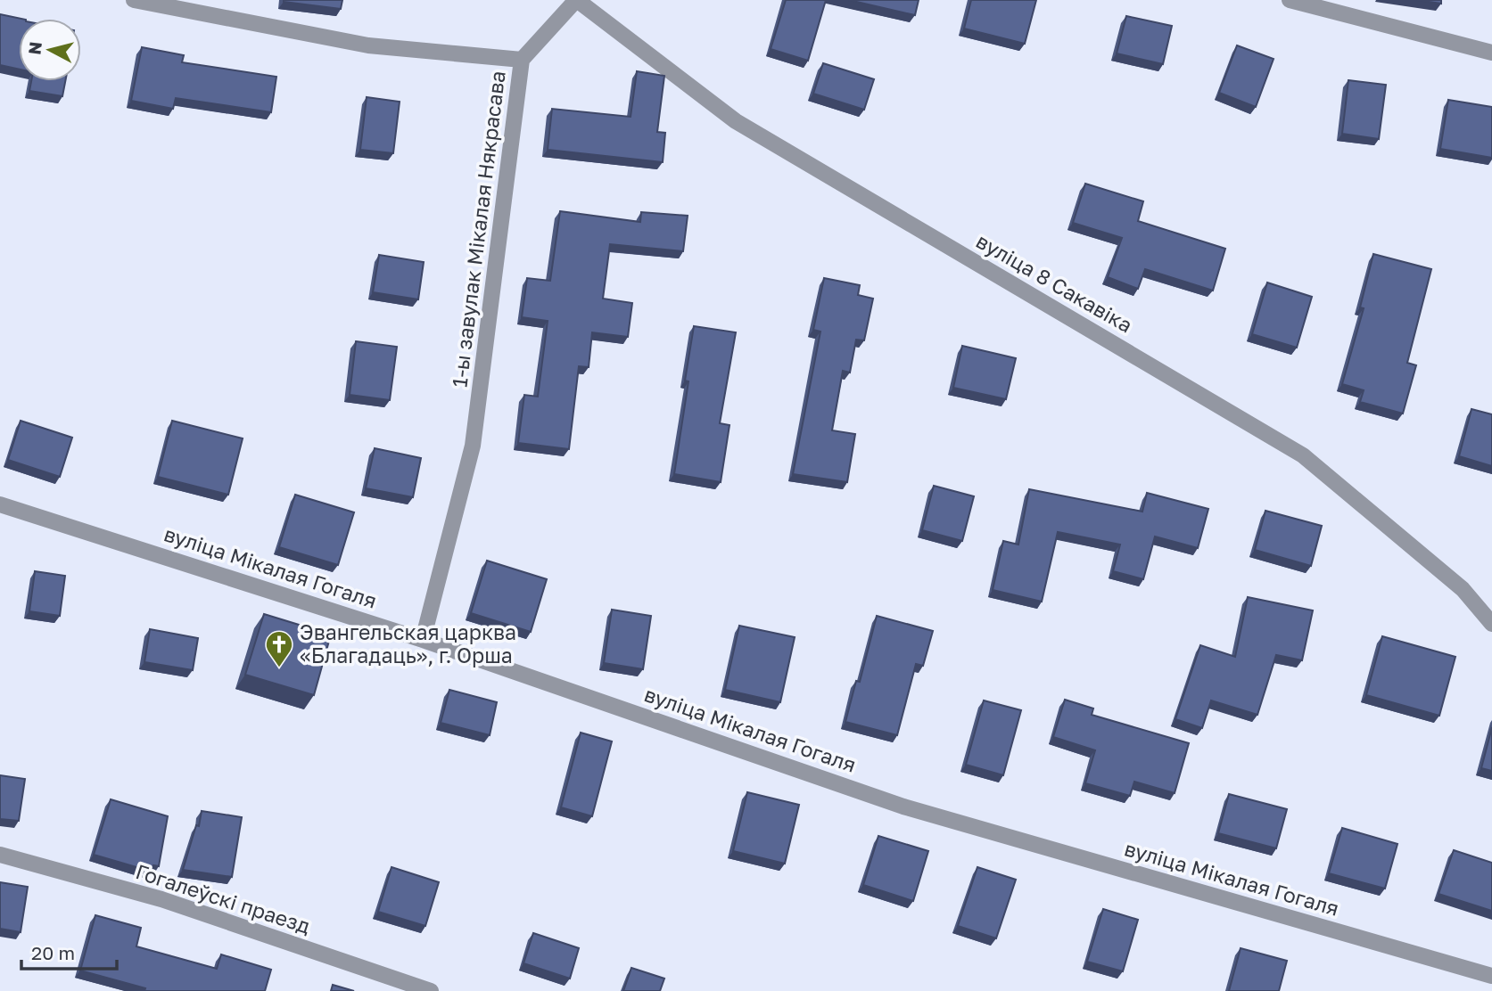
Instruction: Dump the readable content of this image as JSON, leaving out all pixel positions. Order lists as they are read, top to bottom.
{
  "streets": {
    "street": [
      "1-ы завулак Мікалая Някрасава",
      "вуліца 8 Сакавіка",
      "вуліца Мікалая Гогаля",
      "Гогалеўскі праезд"
    ]
  },
  "crossings": [
    ["1-ы завулак Мікалая Някрасава", "вуліца Мікалая Гогаля"]
  ],
  "places": {
    "church": ["Эвангельская царква «Благадаць», г. Орша"]
  },
  "scale_bar": "20 m",
  "north": "left"
}
